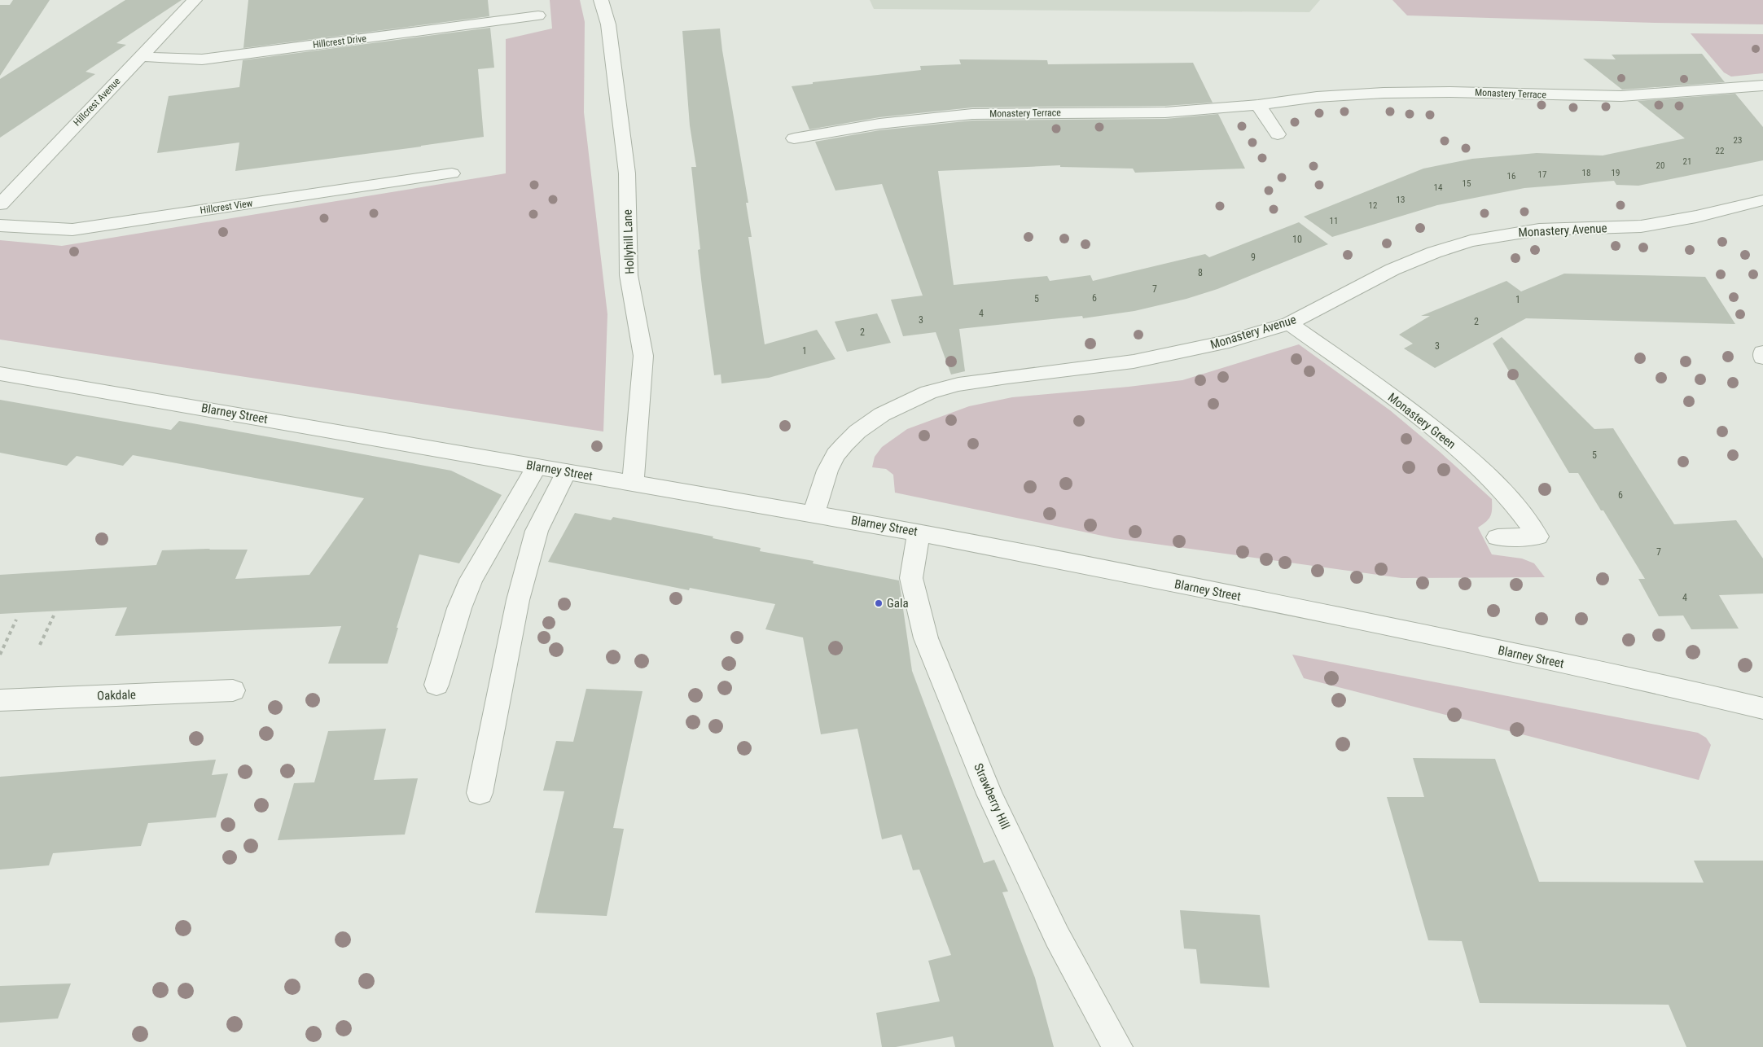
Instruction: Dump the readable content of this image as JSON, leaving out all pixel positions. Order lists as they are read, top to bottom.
{
  "streets": {
    "street": [
      "Hillcrest Drive",
      "Monastery Terrace",
      "Hillcrest Avenue",
      "Hillcrest View",
      "Monastery Avenue",
      "Hollyhill Lane",
      "Blarney Street",
      "Monastery Green",
      "Oakdale",
      "Strawberry Hill"
    ]
  },
  "crossings": [
    ["Hillcrest Drive", "Hillcrest Avenue"],
    ["Monastery Avenue", "Blarney Street"],
    ["Monastery Avenue", "Monastery Green"],
    ["Hollyhill Lane", "Blarney Street"],
    ["Blarney Street", "Strawberry Hill"]
  ],
  "places": ["Gala"],
  "house_numbers": [
    "23",
    "22",
    "21",
    "20",
    "18",
    "19",
    "17",
    "16",
    "15",
    "14",
    "13",
    "12",
    "11",
    "10",
    "9",
    "8",
    "7",
    "6",
    "5",
    "1",
    "4",
    "3",
    "2",
    "2",
    "3",
    "1",
    "5",
    "6",
    "7",
    "4"
  ]
}
